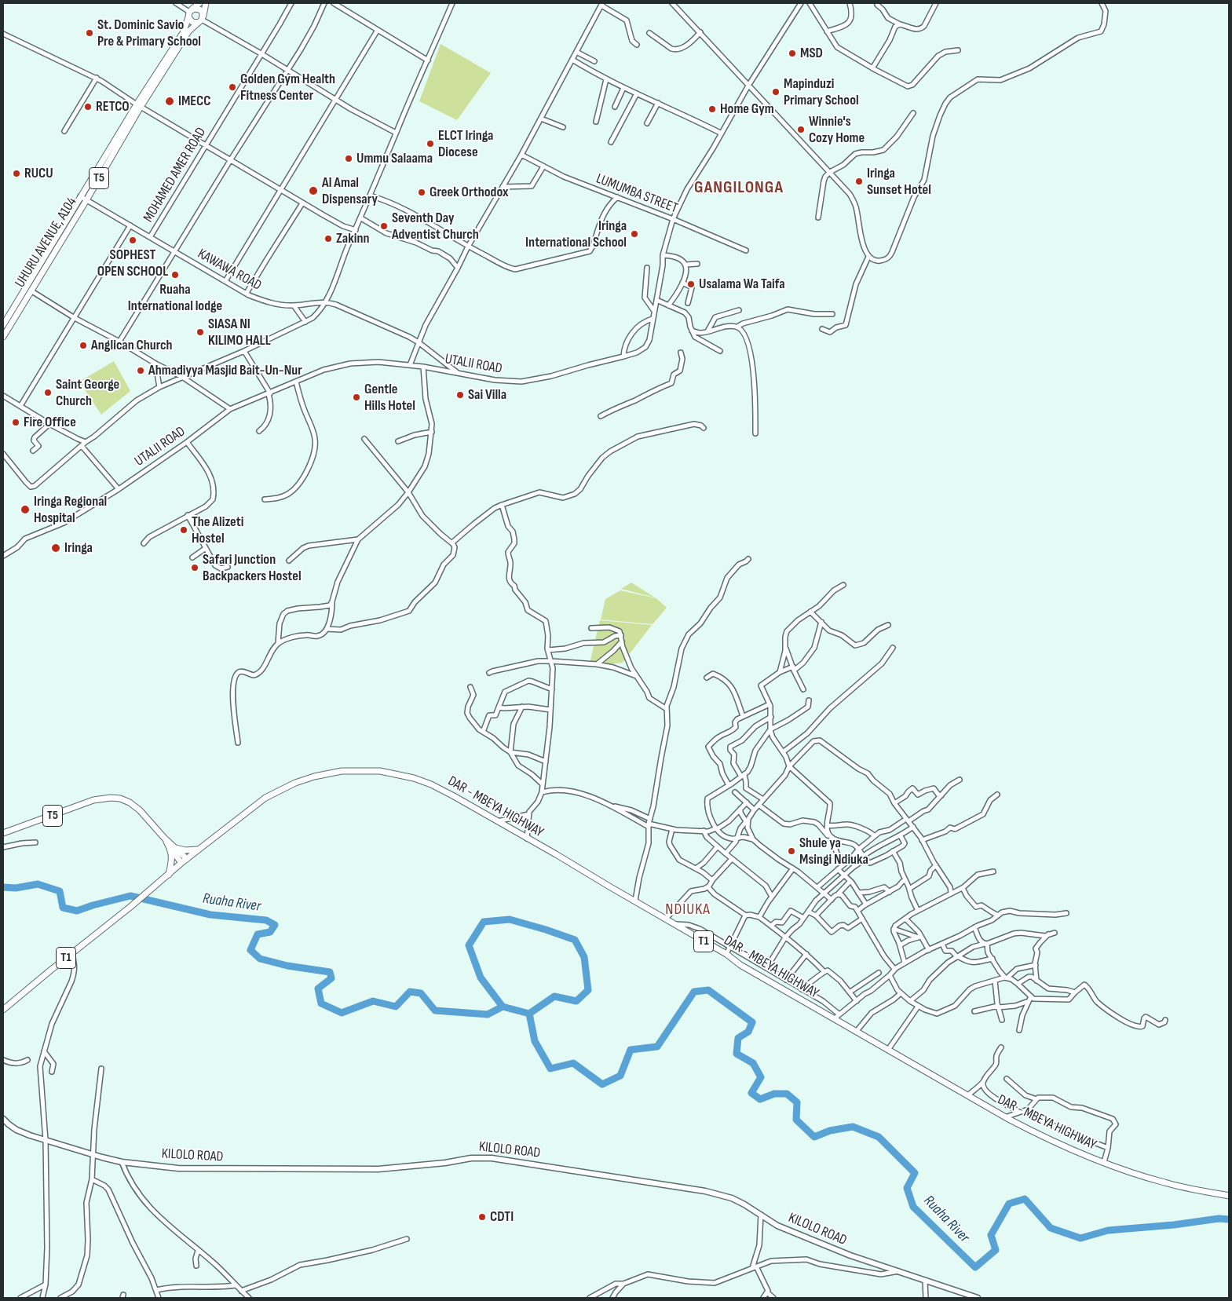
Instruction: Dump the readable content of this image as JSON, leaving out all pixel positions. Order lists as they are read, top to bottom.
{
  "streets": {
    "highway": [
      "T5",
      "UHURU AVENUE, A104",
      "DAR - MBEYA HIGHWAY",
      "T1"
    ],
    "main road": ["KILOLO ROAD"],
    "street": [
      "MOHAMED AMER ROAD",
      "LUMUMBA STREET",
      "KAWAWA ROAD",
      "UTALII ROAD"
    ]
  },
  "crossings": [
    ["MOHAMED AMER ROAD", "KAWAWA ROAD"],
    ["T5", "UHURU AVENUE, A104"],
    ["T5", "DAR - MBEYA HIGHWAY"],
    ["T5", "T1"],
    ["LUMUMBA STREET", "UTALII ROAD"],
    ["UHURU AVENUE, A104", "KAWAWA ROAD"],
    ["KAWAWA ROAD", "UTALII ROAD"],
    ["DAR - MBEYA HIGHWAY", "T1"]
  ],
  "districts": ["GANGILONGA", "NDIUKA"],
  "water": ["Ruaha River"],
  "places": [
    "St. Dominic Savio Pre & Primary School",
    "MSD",
    "Golden Gym Health Fitness Center",
    "Mapinduzi Primary School",
    "IMECC",
    "RETCO",
    "Home Gym",
    "Winnie's Cozy Home",
    "ELCT Iringa Diocese",
    "Ummu Salaama",
    "RUCU",
    "Iringa Sunset Hotel",
    "Al Amal Dispensary",
    "Greek Orthodox",
    "Seventh Day Adventist Church",
    "Iringa International School",
    "Zakinn",
    "SOPHEST OPEN SCHOOL",
    "Ruaha International lodge",
    "Usalama Wa Taifa",
    "SIASA NI KILIMO HALL",
    "Anglican Church",
    "Ahmadiyya Masjid Bait-Un-Nur",
    "Saint George Church",
    "Sai Villa",
    "Gentle Hills Hotel",
    "Fire Office",
    "Iringa Regional Hospital",
    "The Alizeti Hostel",
    "Iringa",
    "Safari Junction Backpackers Hostel",
    "Shule ya Msingi Ndiuka",
    "CDTI"
  ]
}
